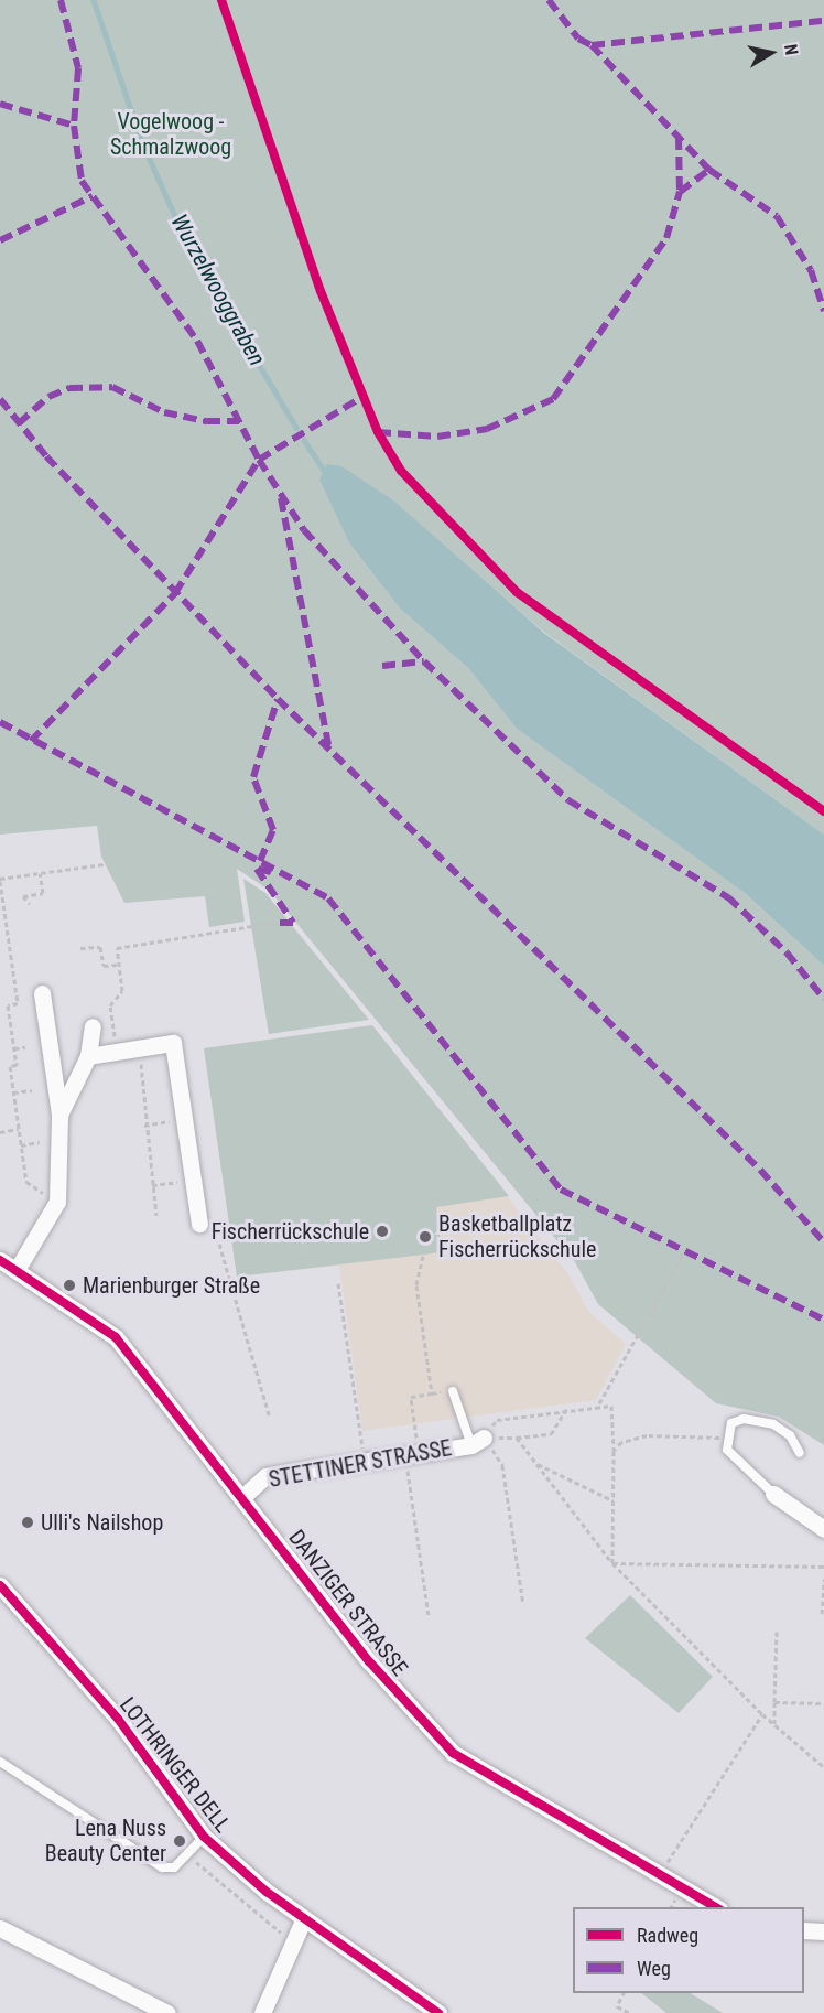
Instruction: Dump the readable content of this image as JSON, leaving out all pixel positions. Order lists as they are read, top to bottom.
{
  "streets": {
    "street": ["STETTINER STRASSE", "DANZIGER STRASSE", "LOTHRINGER DELL"]
  },
  "crossings": [
    ["STETTINER STRASSE", "DANZIGER STRASSE"]
  ],
  "water": ["Wurzelwooggraben"],
  "parks": ["Vogelwoog - Schmalzwoog"],
  "places": [
    "Fischerrückschule",
    "Basketballplatz Fischerrückschule",
    "Marienburger Straße",
    "Ulli's Nailshop",
    "Lena Nuss Beauty Center"
  ],
  "legend": ["Radweg", "Weg"],
  "north": "right"
}
